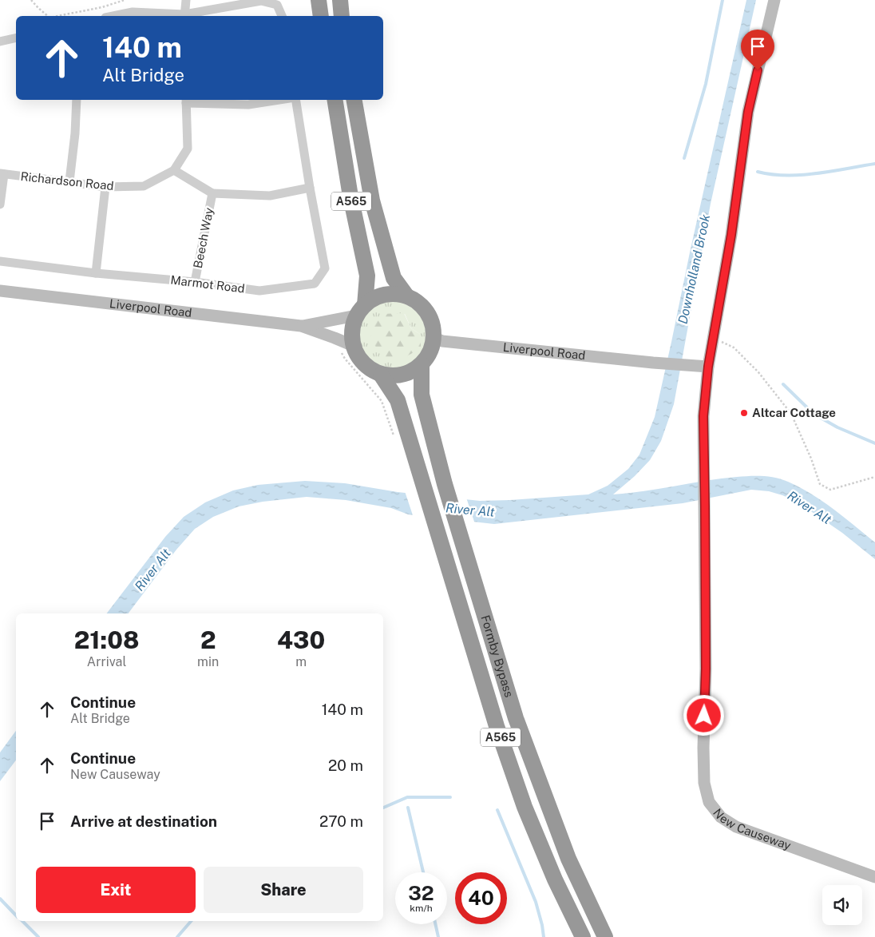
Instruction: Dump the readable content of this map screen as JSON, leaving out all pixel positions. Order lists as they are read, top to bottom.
{
  "streets": {
    "highway": ["A565", "Formby Bypass"],
    "street": [
      "Richardson Road",
      "Beech Way",
      "Marmot Road",
      "Liverpool Road",
      "New Causeway"
    ]
  },
  "crossings": [
    ["Richardson Road", "Beech Way"],
    ["A565", "Liverpool Road"],
    ["A565", "Formby Bypass"],
    ["Beech Way", "Marmot Road"],
    ["Liverpool Road", "Formby Bypass"],
    ["Liverpool Road", "New Causeway"]
  ],
  "water": ["Downholland Brook", "River Alt"],
  "places": ["Altcar Cottage"],
  "page": {
    "turn": ["140 m", "Alt Bridge"],
    "eta": [
      "21:08",
      "Arrival",
      "2",
      "min",
      "430",
      "m"
    ],
    "list": [
      {
        "name": "Continue",
        "note": "Alt Bridge",
        "value": "140 m"
      },
      {
        "name": "Continue",
        "note": "New Causeway",
        "value": "20 m"
      },
      {
        "name": "Arrive at destination",
        "value": "270 m"
      }
    ],
    "buttons": ["Exit", "Share"],
    "speed": "32 km/h",
    "limit": "40"
  }
}
